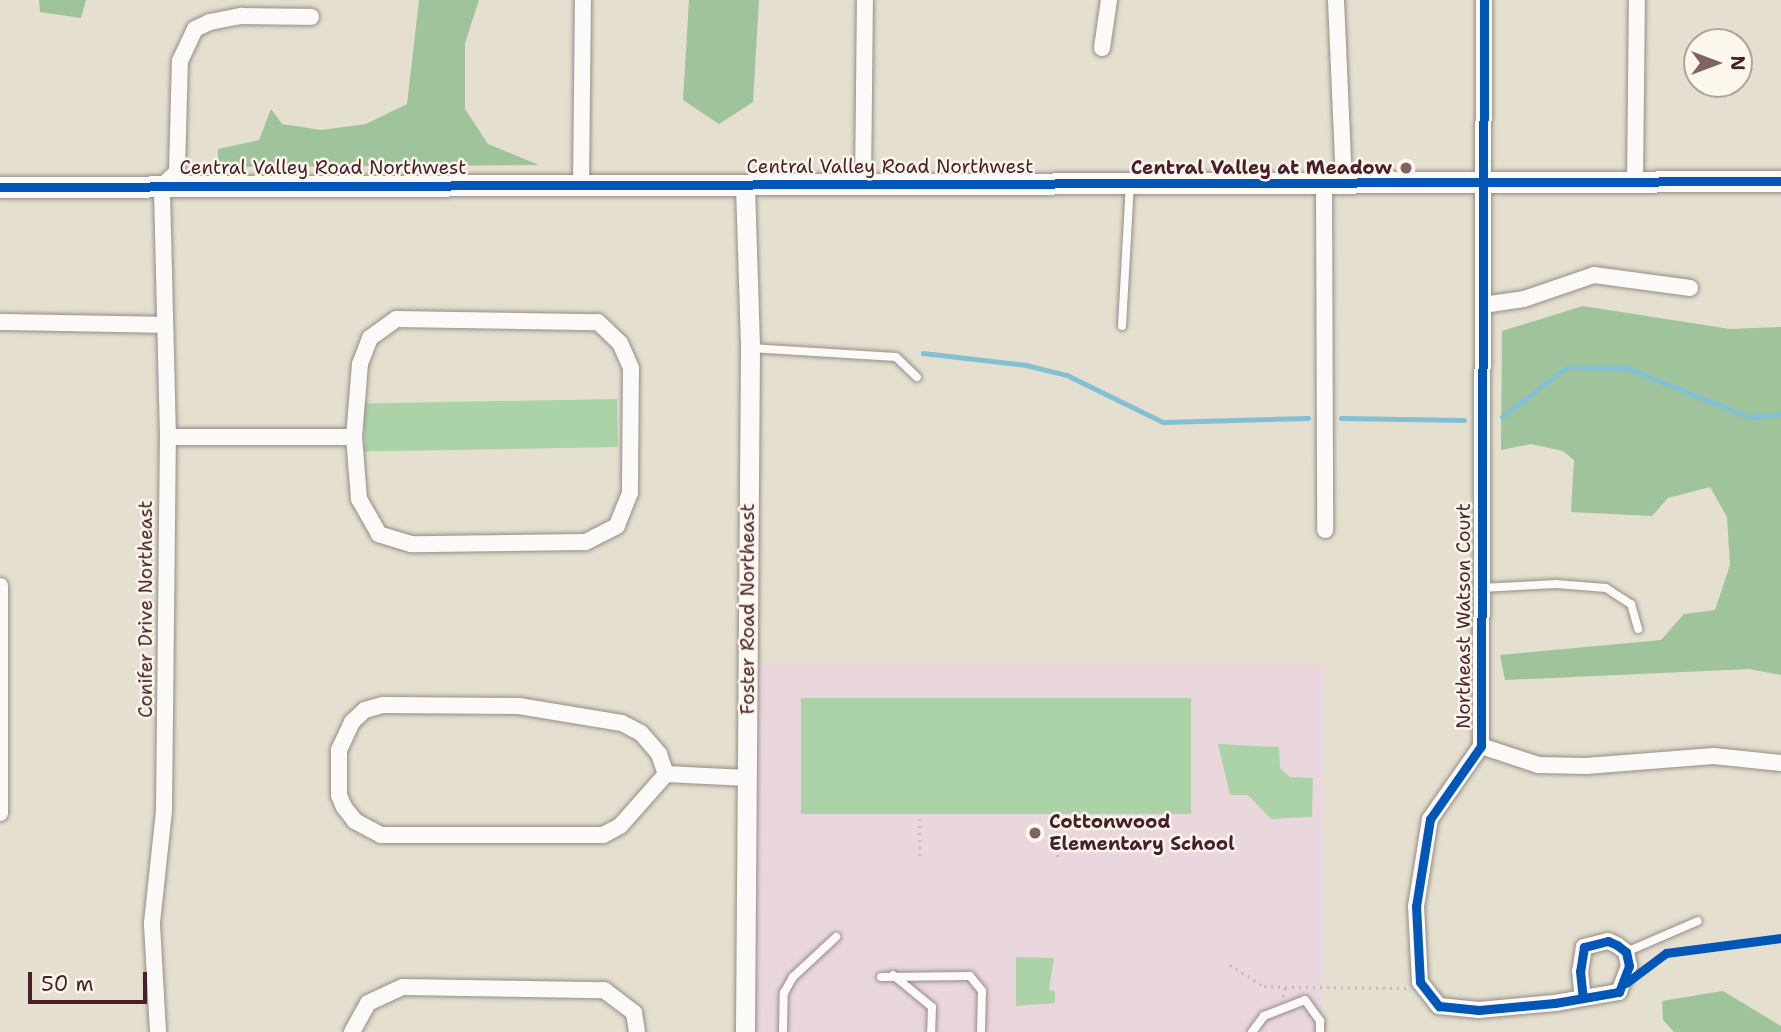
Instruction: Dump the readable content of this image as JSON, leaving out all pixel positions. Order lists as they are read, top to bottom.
{
  "streets": {
    "main road": ["Central Valley Road Northwest"],
    "street": ["Conifer Drive Northeast", "Foster Road Northeast", "Northeast Watson Court"]
  },
  "crossings": [
    ["Central Valley Road Northwest", "Conifer Drive Northeast"],
    ["Central Valley Road Northwest", "Foster Road Northeast"],
    ["Central Valley Road Northwest", "Northeast Watson Court"]
  ],
  "places": ["Central Valley at Meadow", "Cottonwood Elementary School"],
  "scale_bar": "50 m",
  "north": "right"
}
